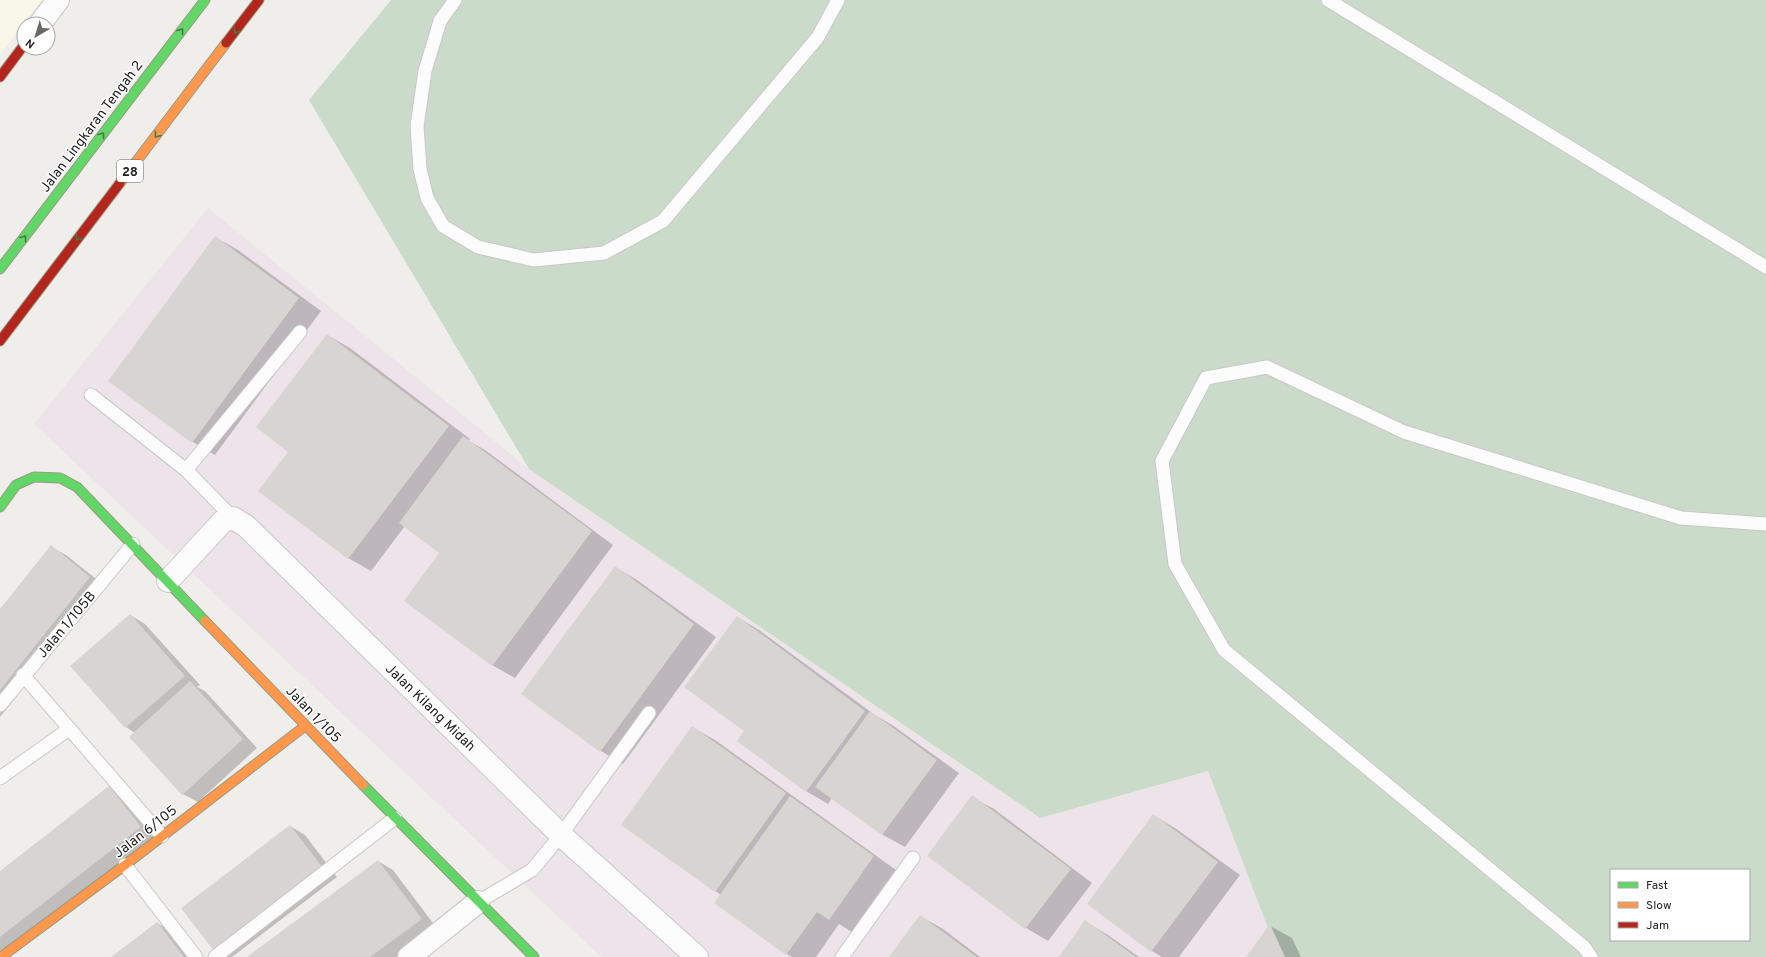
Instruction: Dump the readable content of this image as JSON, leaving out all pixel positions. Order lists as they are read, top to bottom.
{
  "streets": {
    "main road": [
      "Jalan Lingkaran Tengah 2",
      "28",
      "Jalan 1/105",
      "Jalan 6/105"
    ],
    "street": ["Jalan Kilang Midah"],
    "lane": ["Jalan 1/105B"]
  },
  "crossings": [
    ["Jalan 1/105B", "Jalan 1/105"],
    ["Jalan 1/105", "Jalan 6/105"]
  ],
  "legend": ["Fast", "Slow", "Jam"],
  "north": "bottom left"
}
